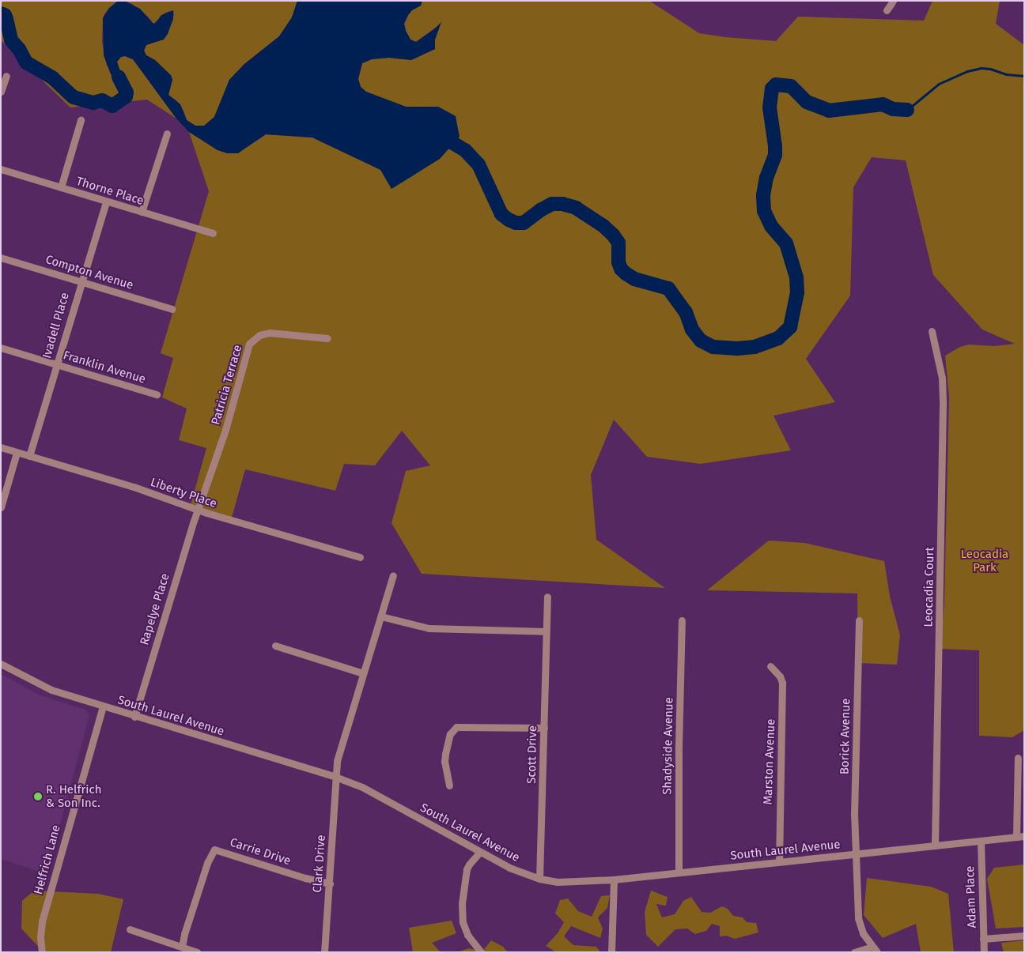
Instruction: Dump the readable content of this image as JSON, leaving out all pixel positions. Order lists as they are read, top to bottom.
{
  "streets": {
    "street": [
      "Thorne Place",
      "Compton Avenue",
      "Ivadell Place",
      "Franklin Avenue",
      "Patricia Terrace",
      "Liberty Place",
      "Leocadia Court",
      "Rapelye Place",
      "South Laurel Avenue",
      "Borick Avenue",
      "Shadyside Avenue",
      "Scott Drive",
      "Marston Avenue",
      "Carrie Drive",
      "Helfrich Lane",
      "Clark Drive",
      "Adam Place"
    ]
  },
  "crossings": [
    ["Thorne Place", "Ivadell Place"],
    ["Compton Avenue", "Ivadell Place"],
    ["Ivadell Place", "Franklin Avenue"],
    ["Ivadell Place", "Liberty Place"],
    ["Patricia Terrace", "Liberty Place"],
    ["Patricia Terrace", "Rapelye Place"],
    ["Liberty Place", "Rapelye Place"],
    ["Leocadia Court", "South Laurel Avenue"],
    ["Rapelye Place", "South Laurel Avenue"],
    ["South Laurel Avenue", "Borick Avenue"],
    ["South Laurel Avenue", "Shadyside Avenue"],
    ["South Laurel Avenue", "Scott Drive"],
    ["South Laurel Avenue", "Marston Avenue"],
    ["South Laurel Avenue", "Helfrich Lane"],
    ["South Laurel Avenue", "Clark Drive"],
    ["South Laurel Avenue", "Adam Place"],
    ["Carrie Drive", "Clark Drive"]
  ],
  "parks": ["Leocadia Park"],
  "places": ["R. Helfrich & Son Inc."]
}
